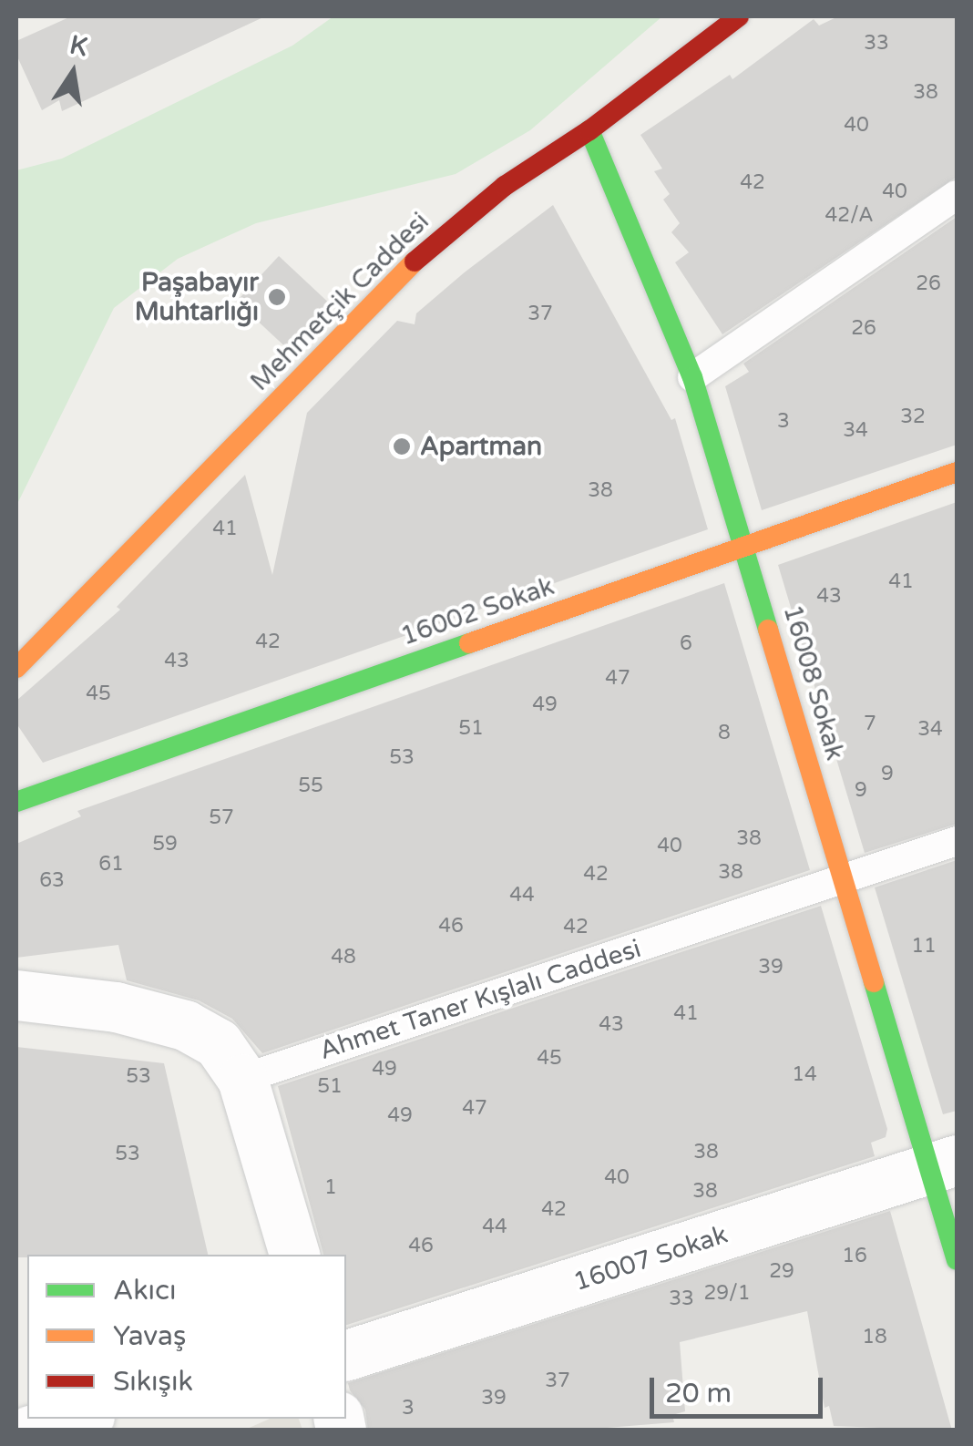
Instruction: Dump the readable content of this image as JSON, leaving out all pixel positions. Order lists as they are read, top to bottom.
{
  "streets": {
    "street": [
      "Mehmetçik Caddesi",
      "16002 Sokak",
      "16008 Sokak",
      "16007 Sokak"
    ],
    "lane": ["Ahmet Taner Kışlalı Caddesi"]
  },
  "crossings": [
    ["Mehmetçik Caddesi", "16008 Sokak"],
    ["16002 Sokak", "16008 Sokak"],
    ["16008 Sokak", "Ahmet Taner Kışlalı Caddesi"],
    ["16008 Sokak", "16007 Sokak"]
  ],
  "places": ["Paşabayır Muhtarlığı", "Apartman"],
  "house_numbers": [
    "33",
    "38",
    "40",
    "42",
    "40",
    "42/A",
    "26",
    "37",
    "26",
    "32",
    "3",
    "34",
    "38",
    "41",
    "41",
    "43",
    "42",
    "6",
    "43",
    "47",
    "45",
    "49",
    "7",
    "51",
    "34",
    "8",
    "53",
    "9",
    "55",
    "9",
    "57",
    "38",
    "59",
    "40",
    "61",
    "38",
    "42",
    "63",
    "44",
    "46",
    "42",
    "11",
    "48",
    "39",
    "41",
    "43",
    "45",
    "49",
    "14",
    "53",
    "51",
    "47",
    "49",
    "38",
    "53",
    "40",
    "1",
    "38",
    "42",
    "44",
    "46",
    "16",
    "29",
    "29/1",
    "33",
    "18",
    "37",
    "39",
    "3"
  ],
  "legend": ["Akıcı", "Yavaş", "Sıkışık"],
  "scale_bar": "20 m",
  "north": "top"
}
